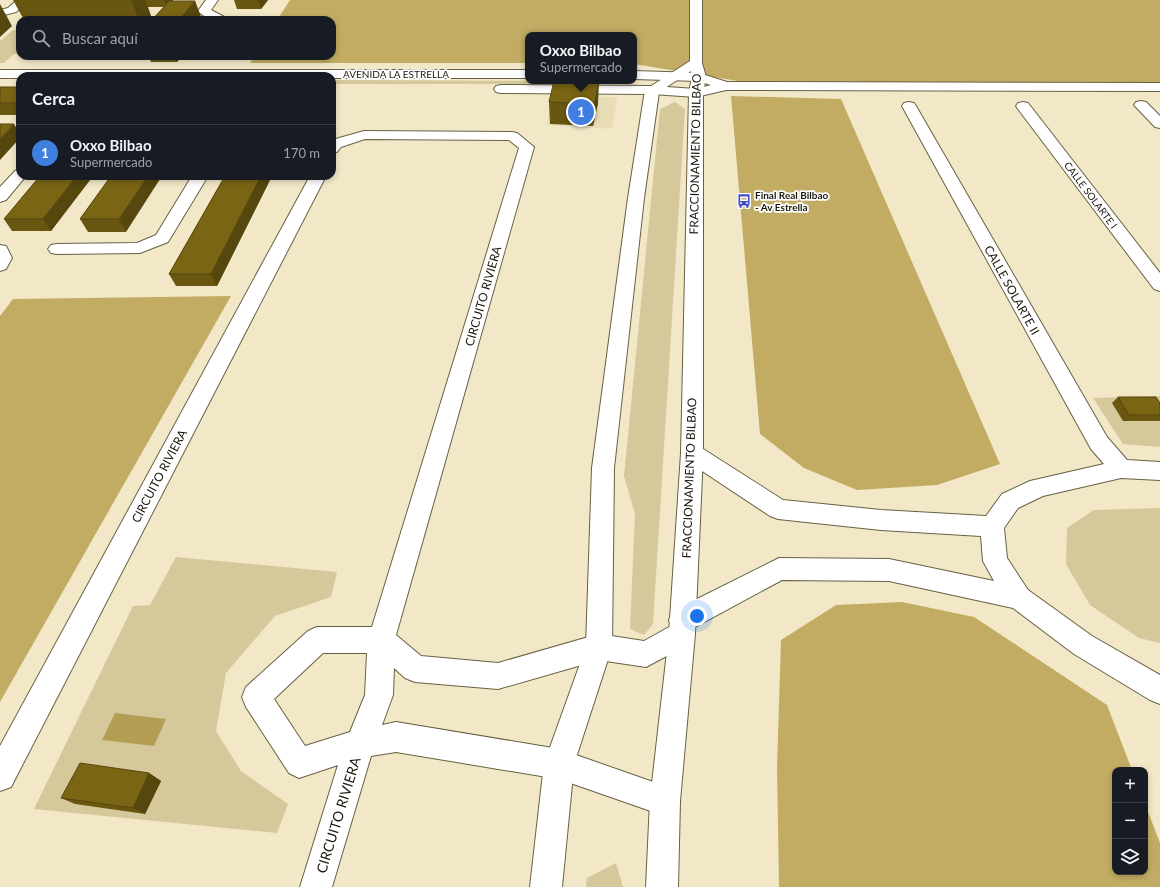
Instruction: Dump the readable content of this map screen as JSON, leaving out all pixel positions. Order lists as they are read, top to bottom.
{
  "streets": {
    "street": [
      "AVENIDA LA ESTRELLA",
      "FRACCIONAMIENTO BILBAO",
      "CALLE SOLARTE I",
      "CALLE SOLARTE II",
      "CIRCUITO RIVIERA"
    ]
  },
  "crossings": [
    ["FRACCIONAMIENTO BILBAO", "CIRCUITO RIVIERA"]
  ],
  "places": {
    "bus stop": ["Final Real Bilbao - Av Estrella"]
  },
  "page": {
    "search": "Buscar aquí",
    "popup": ["Oxxo Bilbao", "Supermercado"],
    "heading": "Cerca",
    "pins": "1",
    "list": [
      {
        "mark": "1",
        "name": "Oxxo Bilbao",
        "note": "Supermercado",
        "value": "170 m"
      }
    ],
    "map_buttons": ["+", "−"]
  }
}
